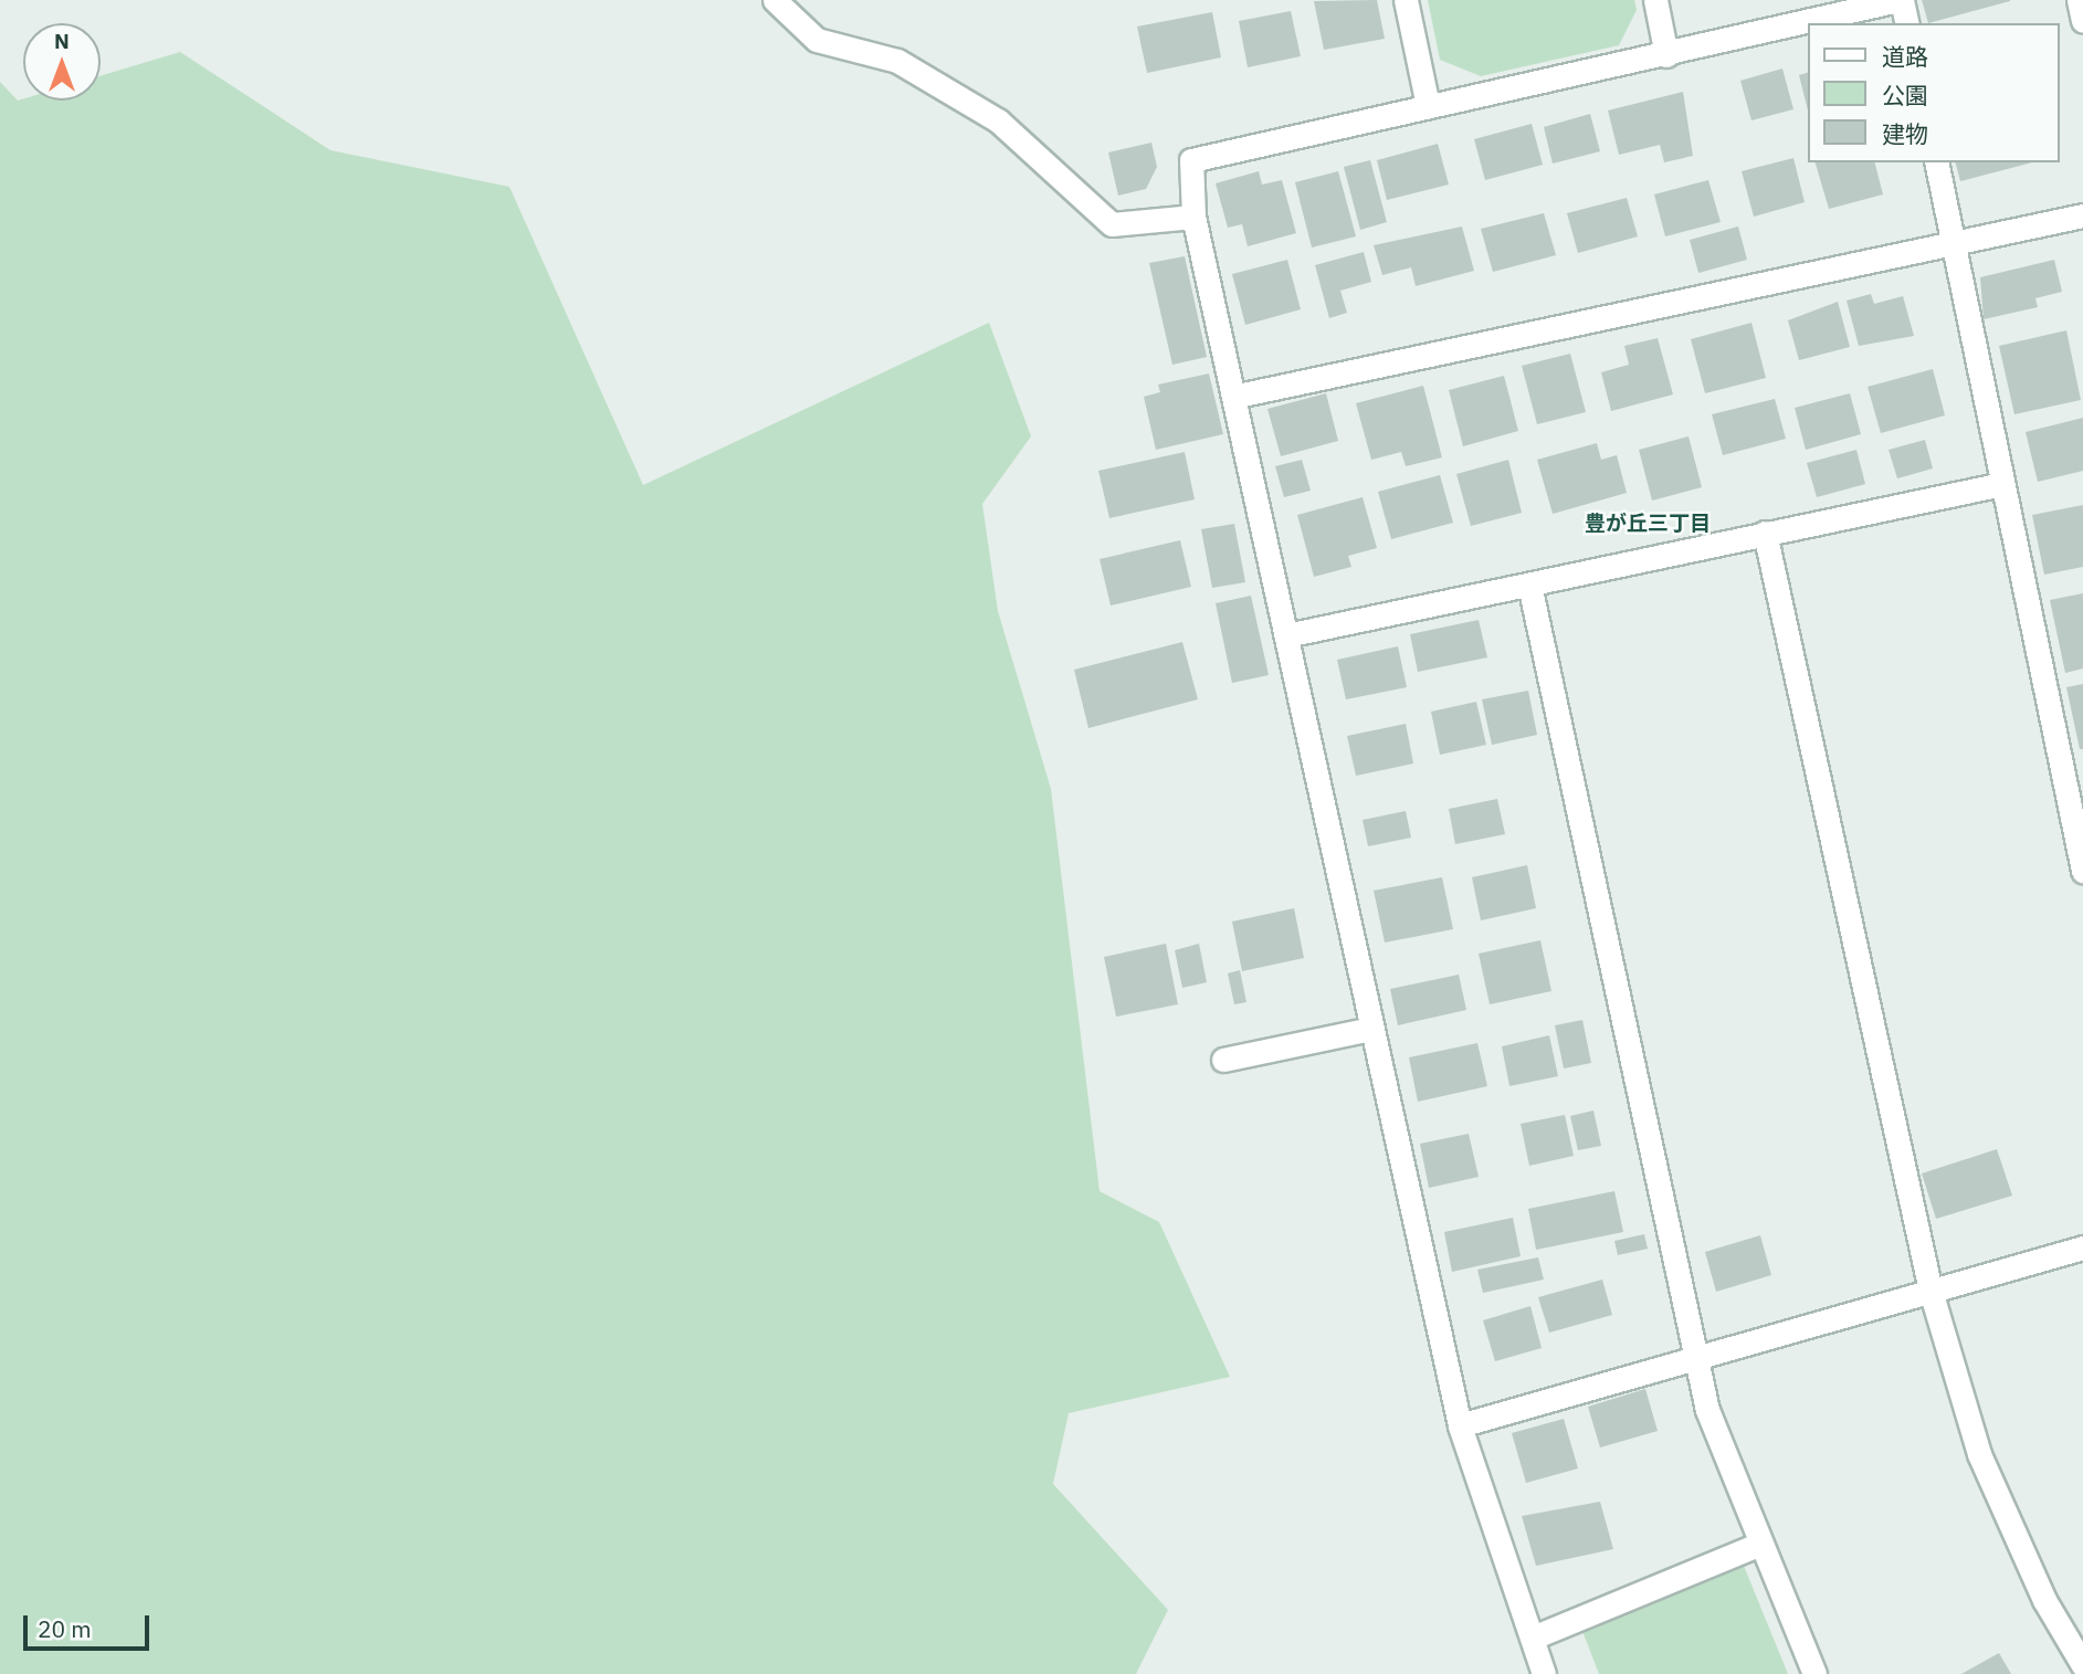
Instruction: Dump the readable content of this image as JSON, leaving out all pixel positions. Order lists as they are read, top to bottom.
{
  "districts": ["豊が丘三丁目"],
  "legend": ["道路", "公園", "建物"],
  "scale_bar": "20 m",
  "north": "top"
}
